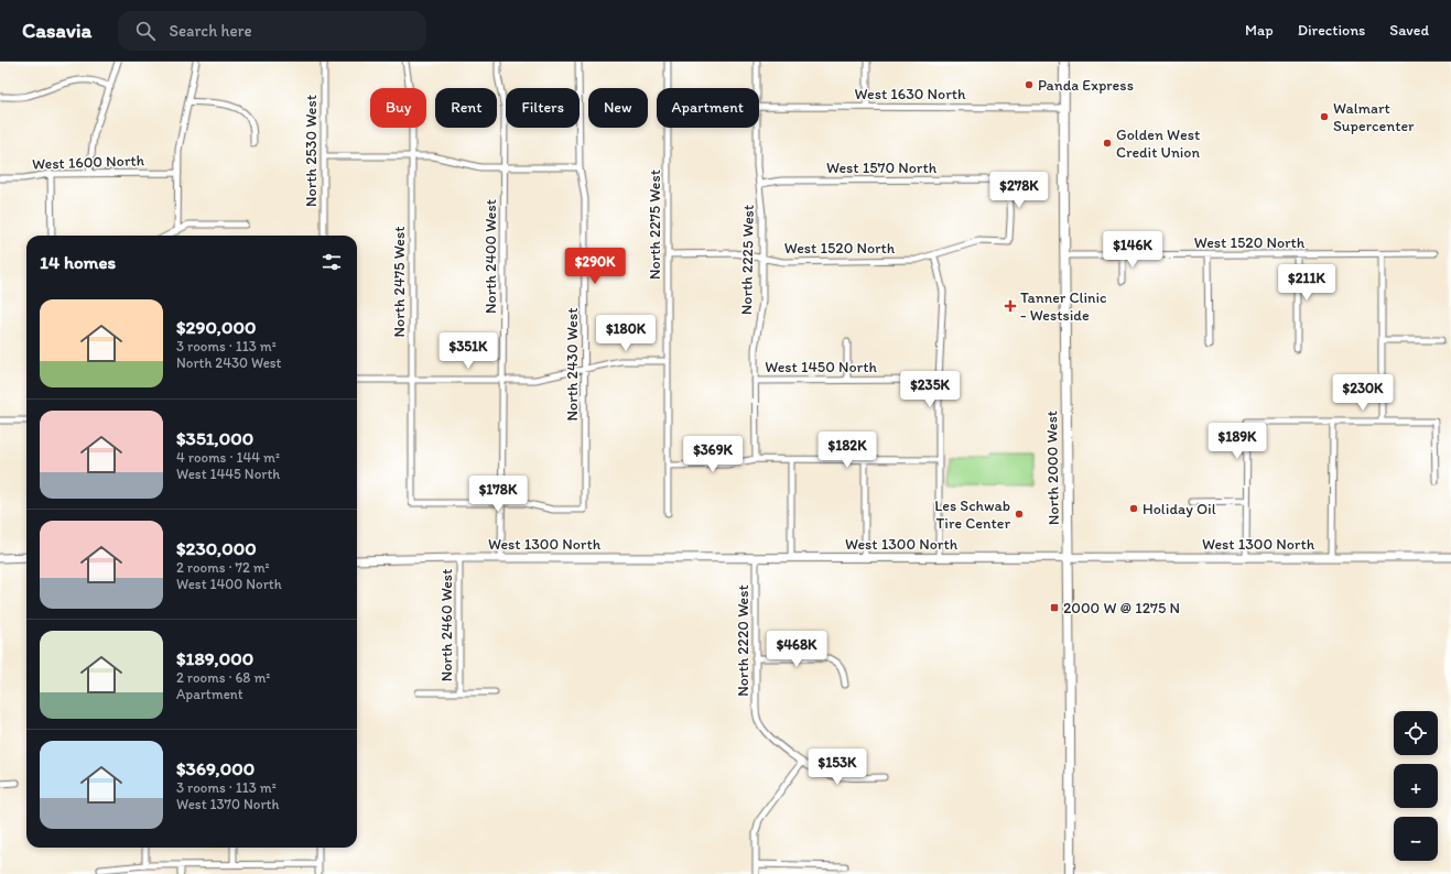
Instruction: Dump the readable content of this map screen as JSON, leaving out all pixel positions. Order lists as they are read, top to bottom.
{
  "streets": {
    "main road": ["North 2000 West"],
    "street": [
      "West 1630 North",
      "North 2530 West",
      "West 1600 North",
      "West 1570 North",
      "North 2275 West",
      "West 1520 North",
      "North 2400 West",
      "North 2225 West",
      "North 2475 West",
      "North 2430 West",
      "West 1450 North",
      "West 1300 North",
      "North 2460 West",
      "North 2220 West"
    ]
  },
  "crossings": [
    ["West 1630 North", "North 2000 West"],
    ["West 1570 North", "West 1520 North"],
    ["West 1570 North", "North 2225 West"],
    ["North 2275 West", "West 1520 North"],
    ["West 1520 North", "North 2225 West"],
    ["West 1520 North", "North 2000 West"],
    ["North 2400 West", "North 2475 West"],
    ["North 2400 West", "North 2430 West"],
    ["North 2400 West", "West 1300 North"],
    ["North 2225 West", "West 1450 North"],
    ["North 2475 West", "North 2430 West"],
    ["North 2000 West", "West 1300 North"],
    ["West 1300 North", "North 2460 West"],
    ["West 1300 North", "North 2220 West"]
  ],
  "places": {
    "other": [
      "Panda Express",
      "Walmart Supercenter",
      "Golden West Credit Union",
      "Holiday Oil",
      "Les Schwab Tire Center"
    ],
    "health": ["Tanner Clinic - Westside"],
    "transit": ["2000 W @ 1275 N"]
  },
  "page": {
    "header": "Casavia",
    "search": "Search here",
    "nav": ["Map", "Directions", "Saved"],
    "chip": [
      "Buy",
      "Rent",
      "Filters",
      "New",
      "Apartment"
    ],
    "price": [
      "$278K",
      "$146K",
      "$290K",
      "$211K",
      "$180K",
      "$351K",
      "$235K",
      "$230K",
      "$189K",
      "$182K",
      "$369K",
      "$178K",
      "$468K",
      "$153K"
    ],
    "heading": "14 homes",
    "list": [
      {
        "name": "$290,000",
        "note": "3 rooms · 113 m² · North 2430 West"
      },
      {
        "name": "$351,000",
        "note": "4 rooms · 144 m² · West 1445 North"
      },
      {
        "name": "$230,000",
        "note": "2 rooms · 72 m² · West 1400 North"
      },
      {
        "name": "$189,000",
        "note": "2 rooms · 68 m² · Apartment"
      },
      {
        "name": "$369,000",
        "note": "3 rooms · 113 m² · West 1370 North"
      }
    ],
    "map_buttons": ["+", "−"]
  }
}
